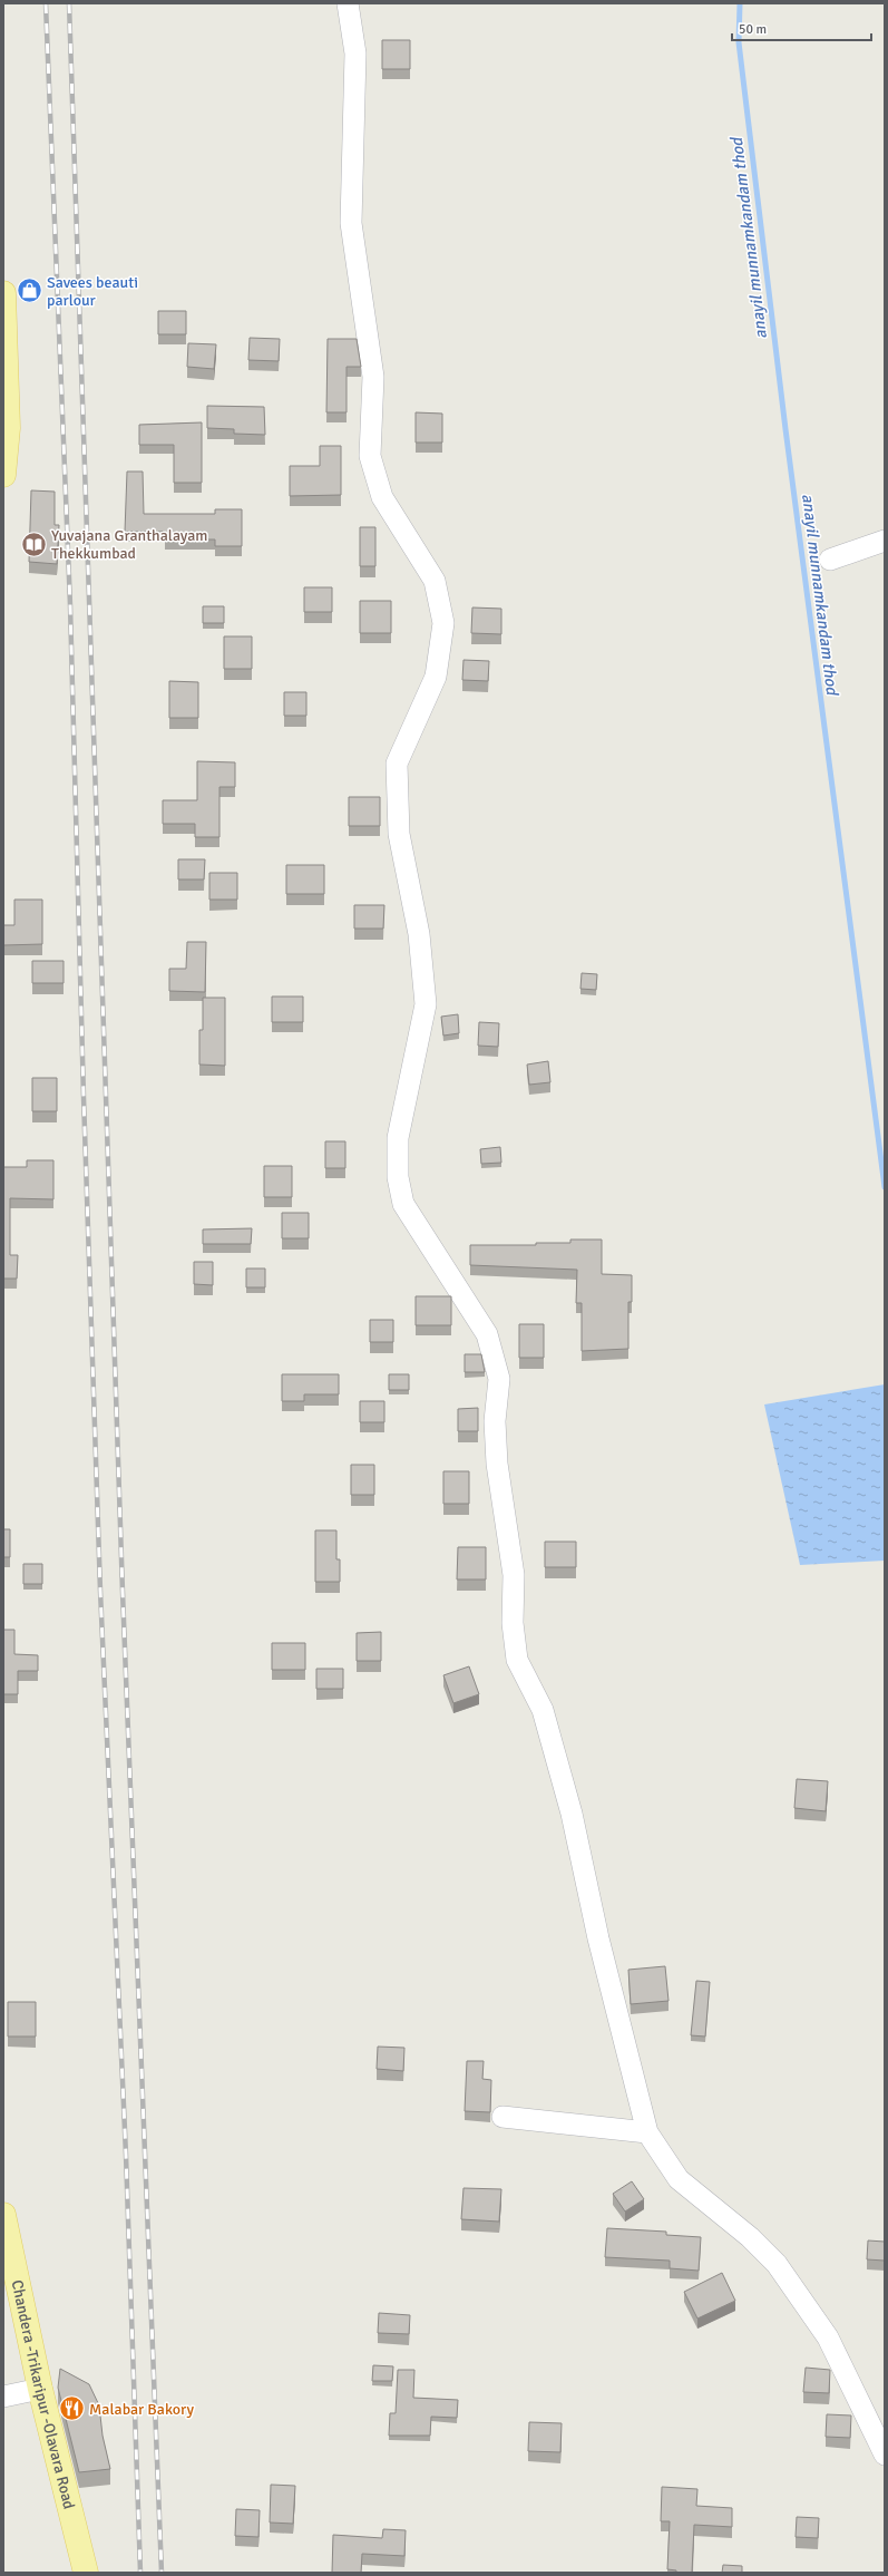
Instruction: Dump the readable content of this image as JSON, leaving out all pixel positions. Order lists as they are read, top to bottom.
{
  "streets": {
    "main road": ["Chandera -Trikaripur -Olavara Road"]
  },
  "water": ["anayil munnamkandam thod"],
  "places": {
    "shop": ["Savees beauti parlour"],
    "library": ["Yuvajana Granthalayam Thekkumbad"],
    "restaurant": ["Malabar Bakory"]
  },
  "scale_bar": "50 m"
}
